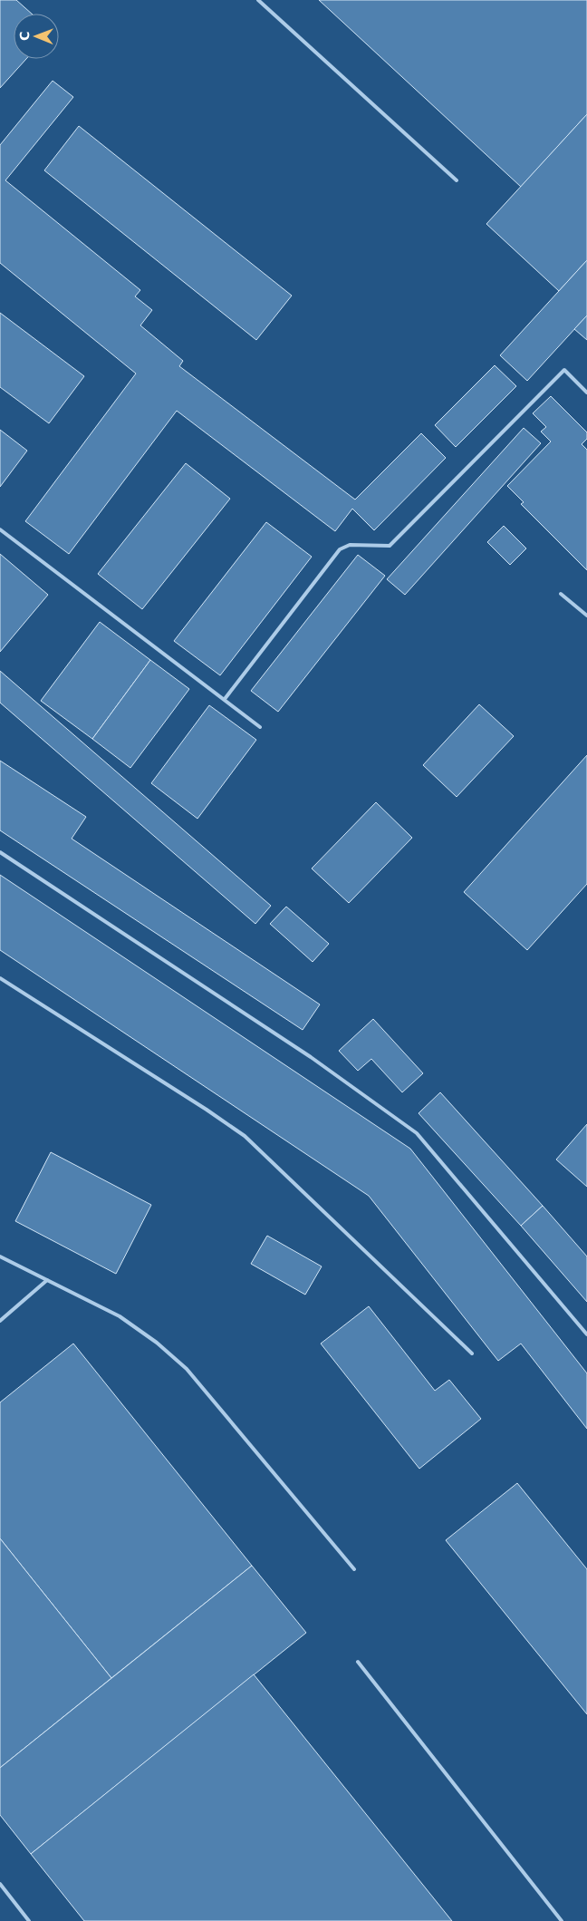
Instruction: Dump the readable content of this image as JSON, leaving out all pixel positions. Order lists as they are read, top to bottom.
{
  "north": "left"
}
